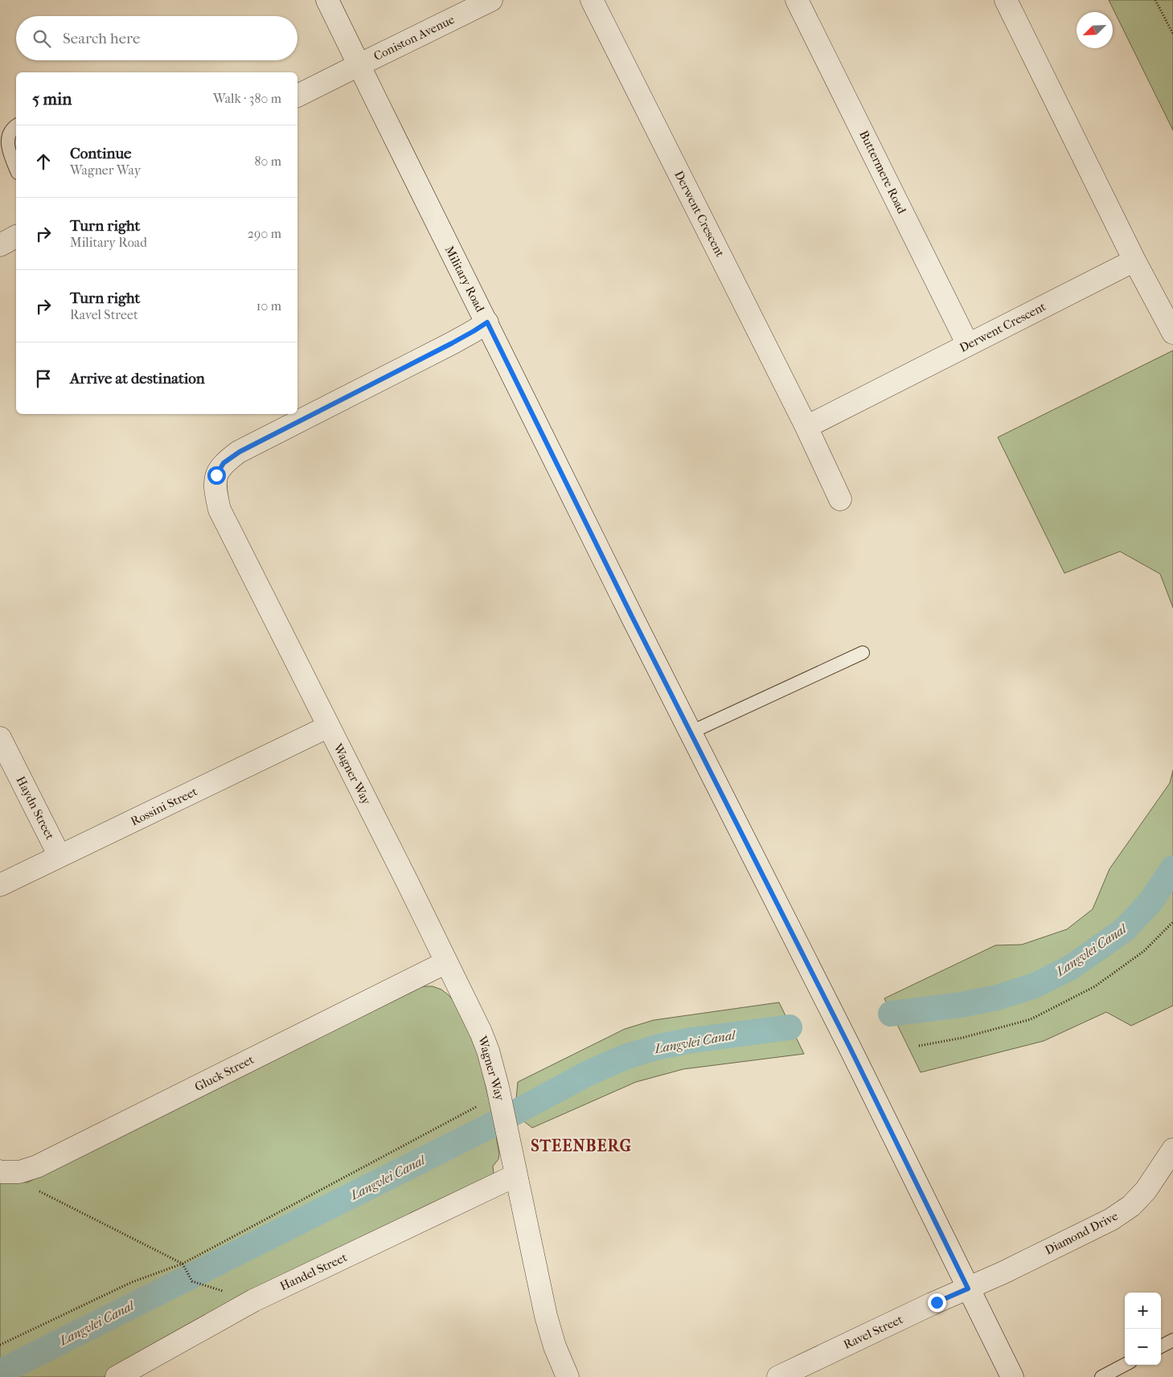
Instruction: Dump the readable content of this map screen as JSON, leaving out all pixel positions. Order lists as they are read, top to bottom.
{
  "streets": {
    "street": [
      "Coniston Avenue",
      "Buttermere Road",
      "Derwent Crescent",
      "Military Road",
      "Wagner Way",
      "Rossini Street",
      "Haydn Street",
      "Gluck Street",
      "Diamond Drive",
      "Handel Street",
      "Ravel Street"
    ]
  },
  "crossings": [
    ["Coniston Avenue", "Military Road"],
    ["Buttermere Road", "Derwent Crescent"],
    ["Military Road", "Wagner Way"],
    ["Military Road", "Diamond Drive"],
    ["Military Road", "Ravel Street"],
    ["Wagner Way", "Rossini Street"],
    ["Wagner Way", "Gluck Street"],
    ["Wagner Way", "Handel Street"],
    ["Rossini Street", "Haydn Street"],
    ["Diamond Drive", "Ravel Street"]
  ],
  "districts": ["STEENBERG"],
  "water": ["Langvlei Canal"],
  "north": "bottom left",
  "page": {
    "search": "Search here",
    "heading": ["5 min", "Walk · 380 m"],
    "list": [
      ["Continue", "Wagner Way", "80 m"],
      ["Turn right", "Military Road", "290 m"],
      ["Turn right", "Ravel Street", "10 m"],
      "Arrive at destination"
    ],
    "map_buttons": ["+", "−"]
  }
}
